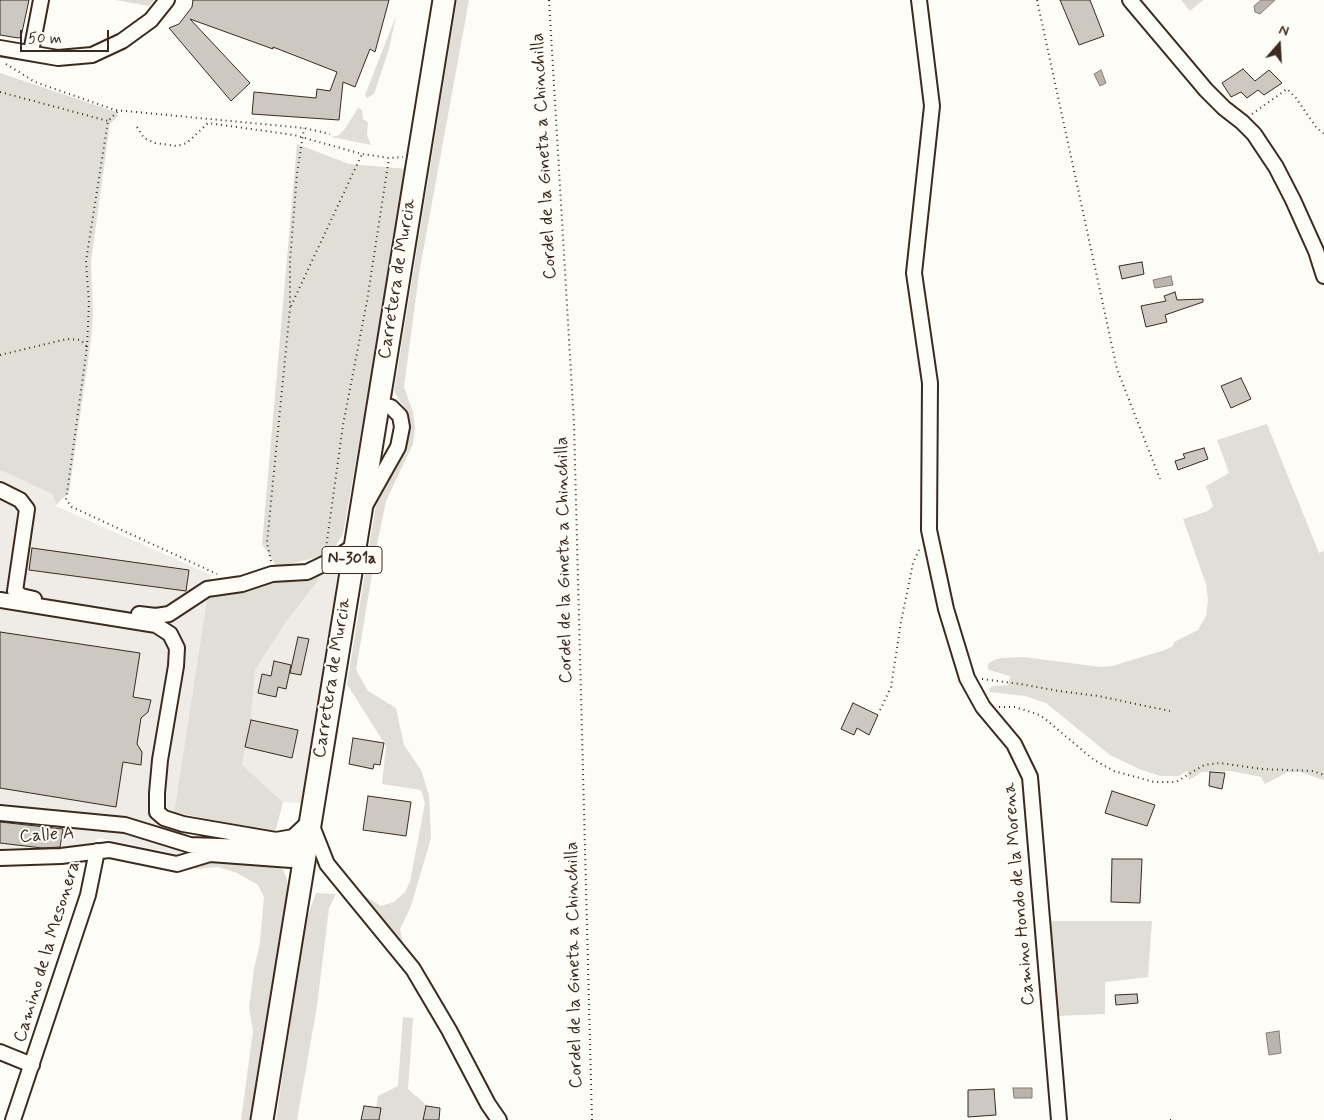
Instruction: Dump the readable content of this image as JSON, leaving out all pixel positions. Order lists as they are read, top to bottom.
{
  "streets": {
    "highway": ["Carretera de Murcia", "N-301a"],
    "street": ["Calle A", "Camino Hondo de la Morena", "Camino de la Mesonera"],
    "path": ["Cordel de la Gineta a Chinchilla"]
  },
  "crossings": [
    ["Carretera de Murcia", "Calle A"],
    ["Calle A", "Camino de la Mesonera"]
  ],
  "scale_bar": "50 m",
  "north": "top"
}
